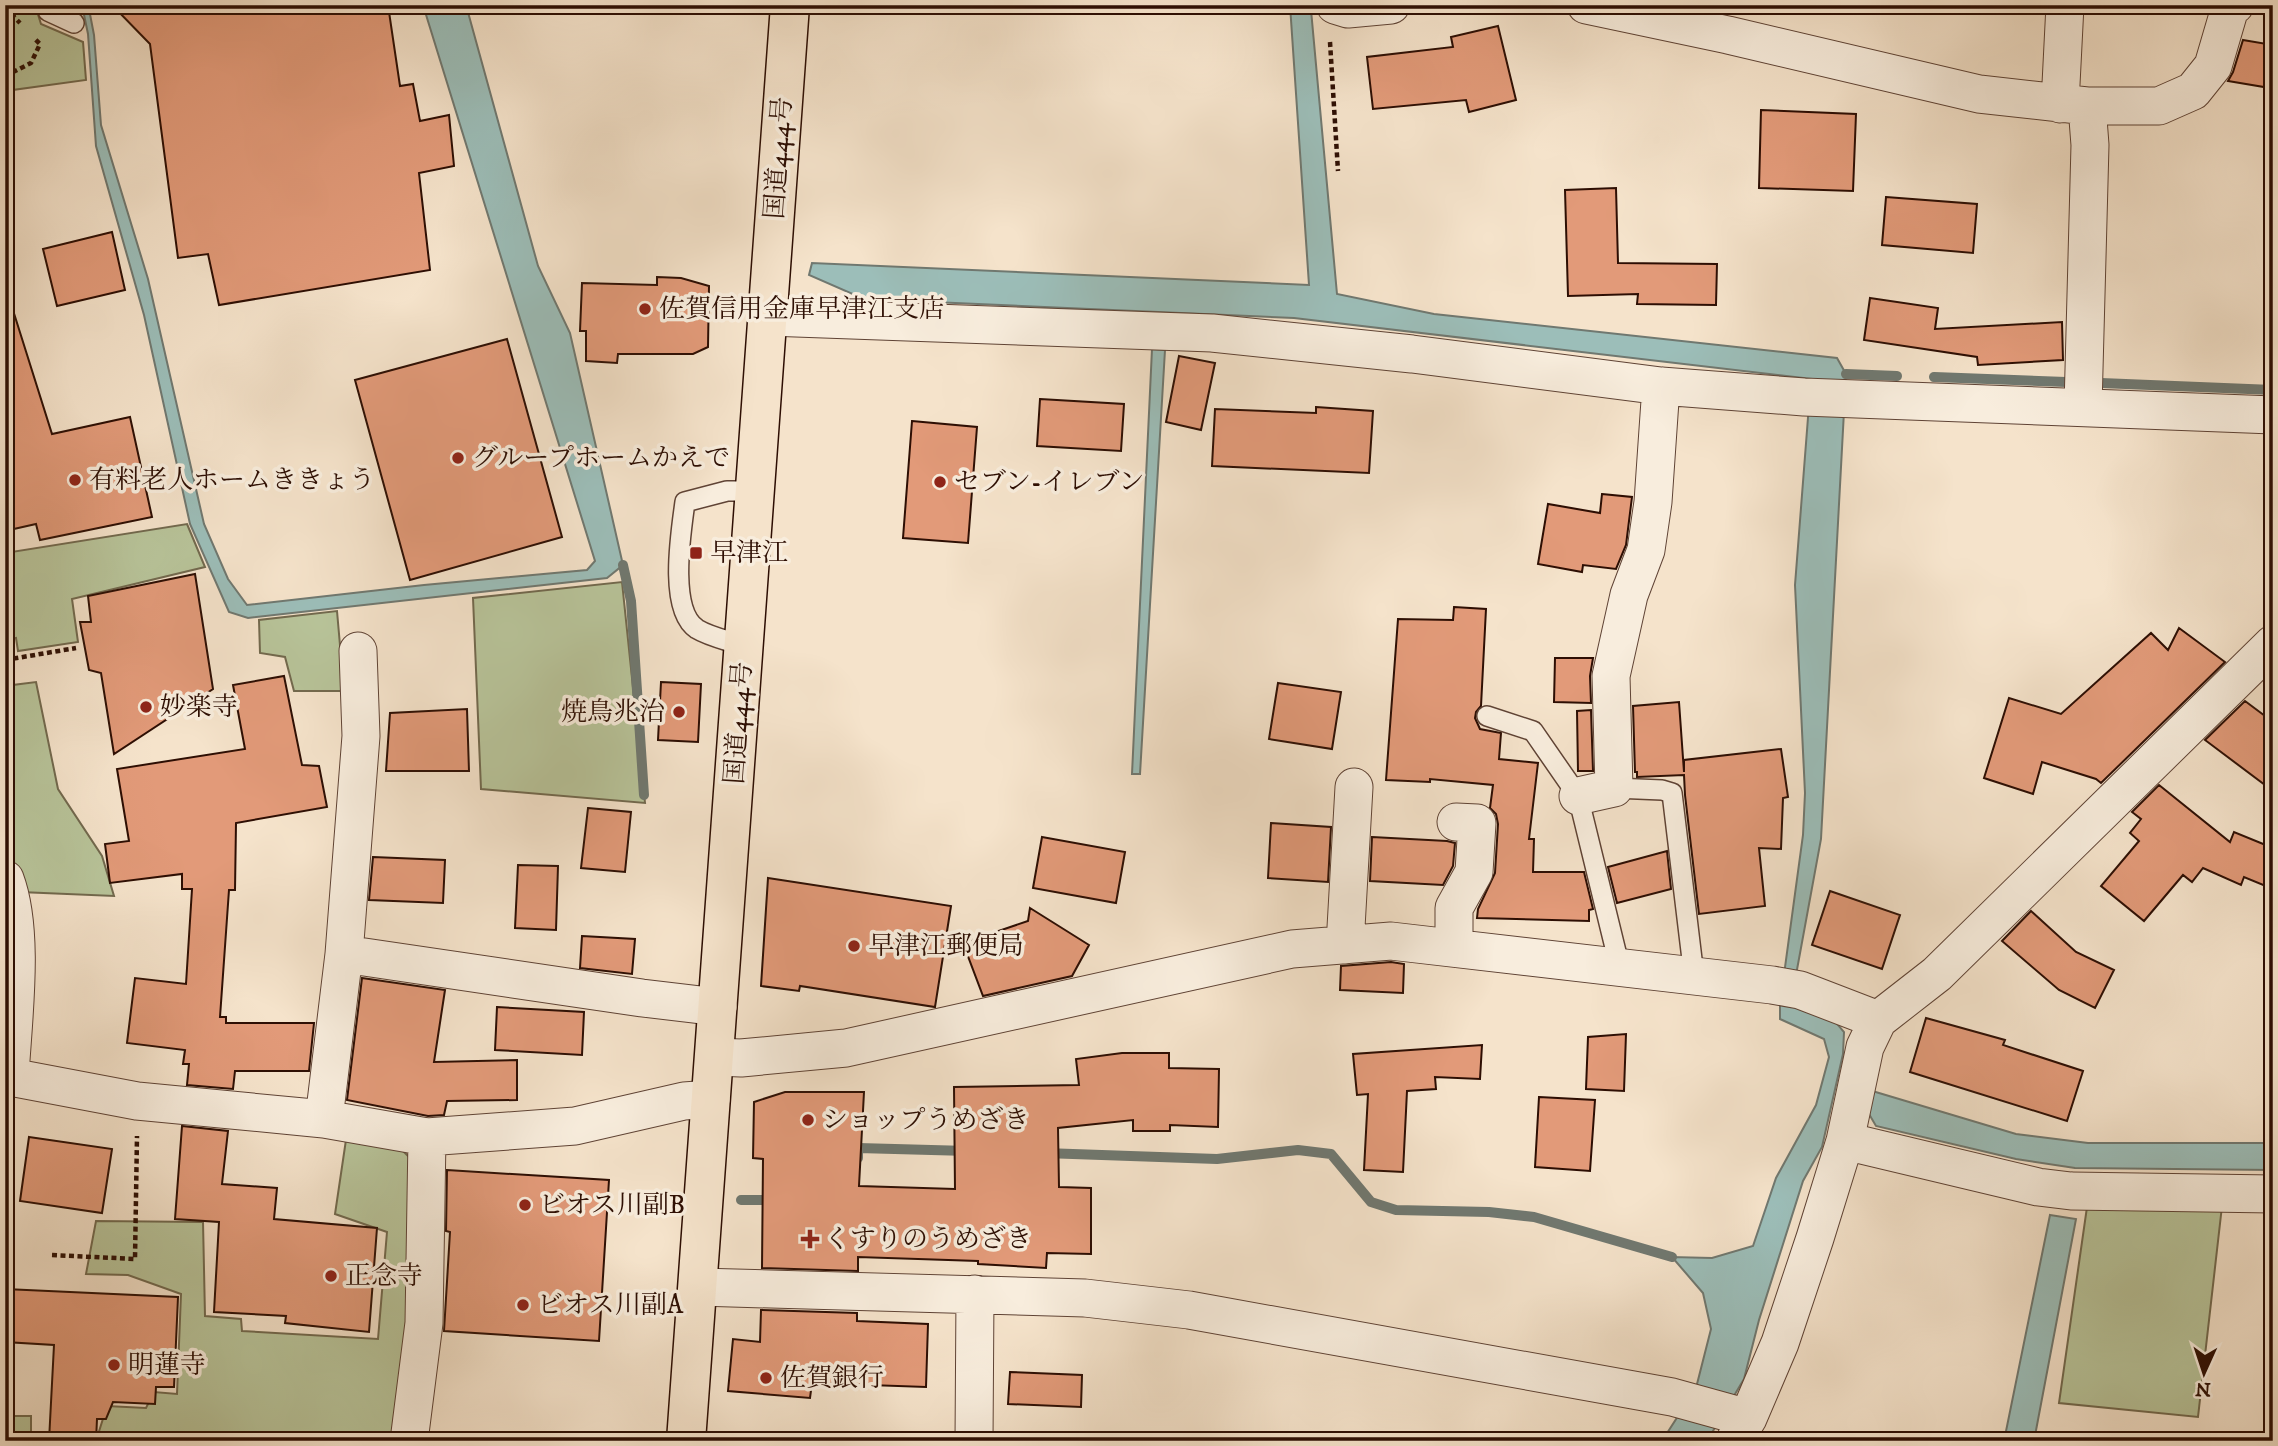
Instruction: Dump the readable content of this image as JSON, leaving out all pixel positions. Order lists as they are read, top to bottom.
{
  "streets": {
    "highway": ["国道444号"]
  },
  "places": {
    "other": [
      "佐賀信用金庫早津江支店",
      "グループホームかえで",
      "有料老人ホームききょう",
      "セブン-イレブン",
      "妙楽寺",
      "焼鳥兆治",
      "早津江郵便局",
      "ショップうめざき",
      "ビオス川副B",
      "正念寺",
      "ビオス川副A",
      "明蓮寺",
      "佐賀銀行"
    ],
    "transit": ["早津江"],
    "health": ["くすりのうめざき"]
  },
  "north": "bottom"
}
